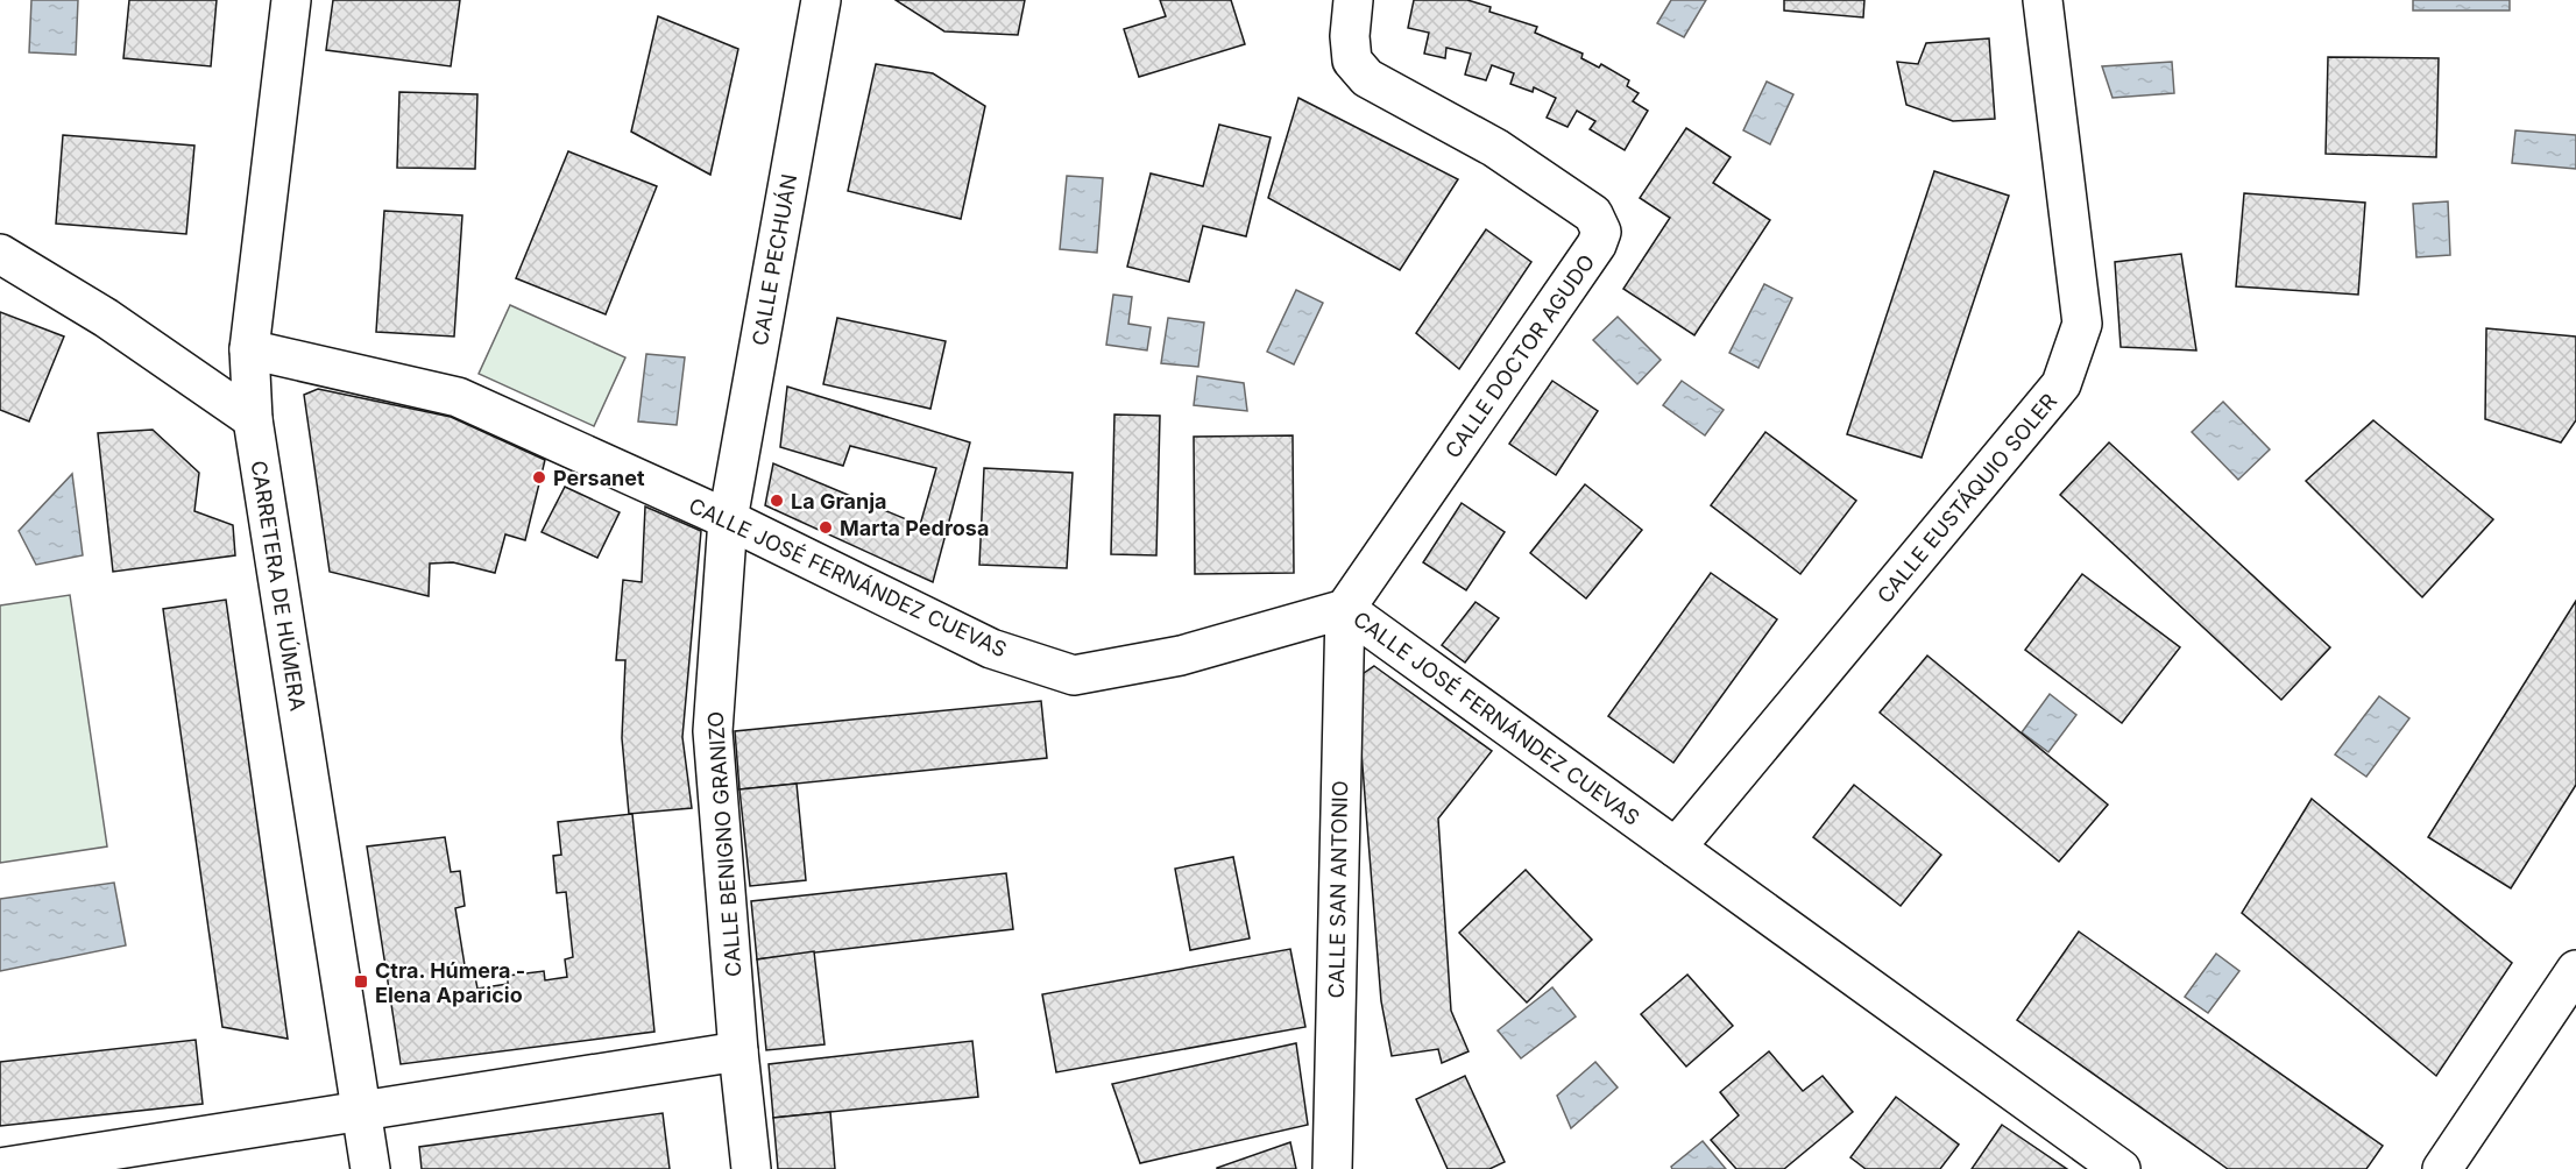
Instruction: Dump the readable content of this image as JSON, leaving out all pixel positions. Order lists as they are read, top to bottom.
{
  "streets": {
    "street": [
      "CALLE PECHUÁN",
      "CALLE DOCTOR AGUDO",
      "CALLE EUSTÁQUIO SOLER",
      "CALLE JOSÉ FERNÁNDEZ CUEVAS",
      "CARRETERA DE HÚMERA",
      "CALLE BENIGNO GRANIZO",
      "CALLE SAN ANTONIO"
    ]
  },
  "crossings": [
    ["CALLE PECHUÁN", "CALLE JOSÉ FERNÁNDEZ CUEVAS"],
    ["CALLE PECHUÁN", "CALLE BENIGNO GRANIZO"],
    ["CALLE DOCTOR AGUDO", "CALLE JOSÉ FERNÁNDEZ CUEVAS"],
    ["CALLE DOCTOR AGUDO", "CALLE SAN ANTONIO"],
    ["CALLE EUSTÁQUIO SOLER", "CALLE JOSÉ FERNÁNDEZ CUEVAS"],
    ["CALLE JOSÉ FERNÁNDEZ CUEVAS", "CARRETERA DE HÚMERA"],
    ["CALLE JOSÉ FERNÁNDEZ CUEVAS", "CALLE BENIGNO GRANIZO"],
    ["CALLE JOSÉ FERNÁNDEZ CUEVAS", "CALLE SAN ANTONIO"]
  ],
  "places": {
    "other": ["Persanet", "La Granja", "Marta Pedrosa"],
    "transit": ["Ctra. Húmera - Elena Aparicio"]
  }
}
